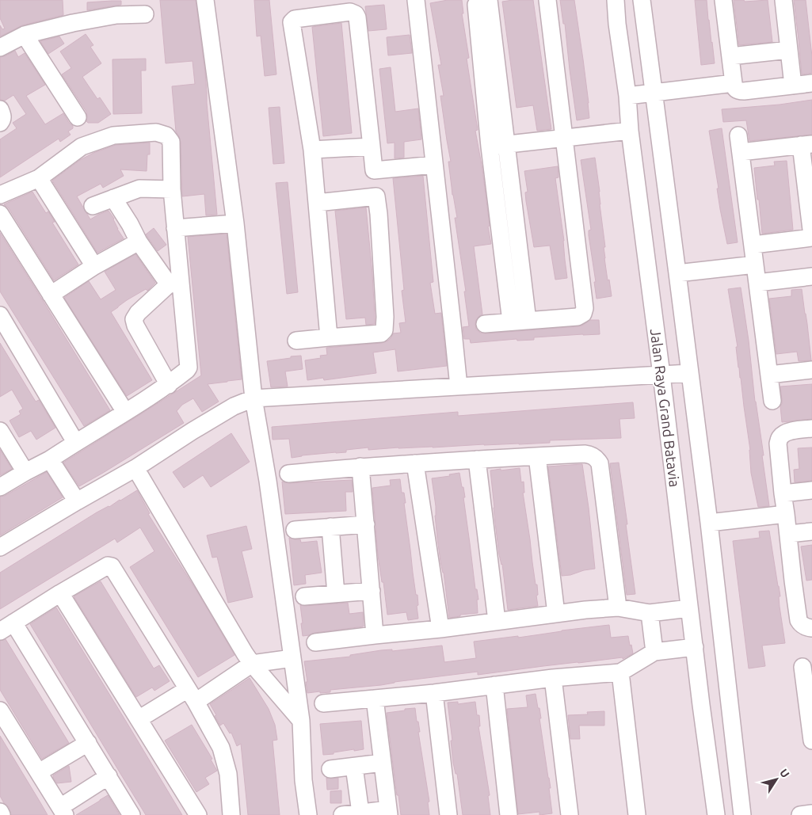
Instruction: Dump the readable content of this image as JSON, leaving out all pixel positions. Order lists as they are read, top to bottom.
{
  "streets": {
    "street": ["Jalan Raya Grand Batavia"]
  },
  "north": "top right"
}
